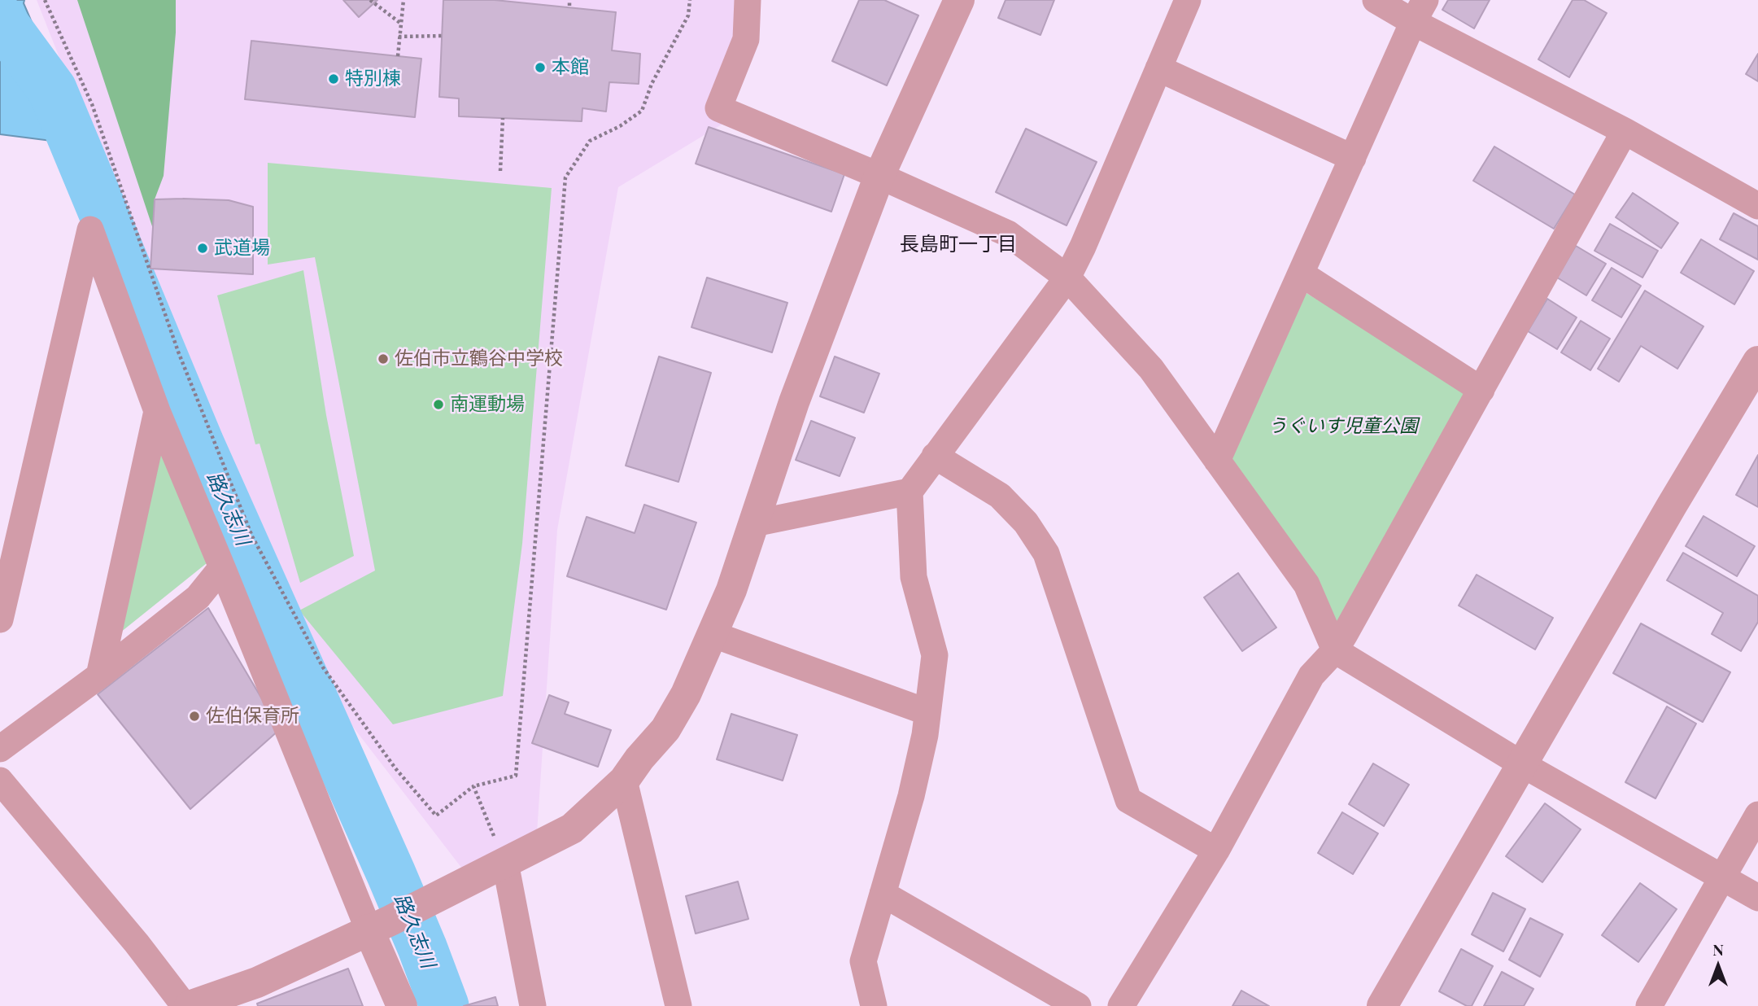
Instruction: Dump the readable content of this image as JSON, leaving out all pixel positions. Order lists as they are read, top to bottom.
{
  "districts": ["長島町一丁目"],
  "water": ["路久志川"],
  "parks": ["うぐいす児童公園"],
  "places": [
    "本館",
    "特別棟",
    "武道場",
    "佐伯市立鶴谷中学校",
    "南運動場",
    "佐伯保育所"
  ],
  "north": "top"
}
